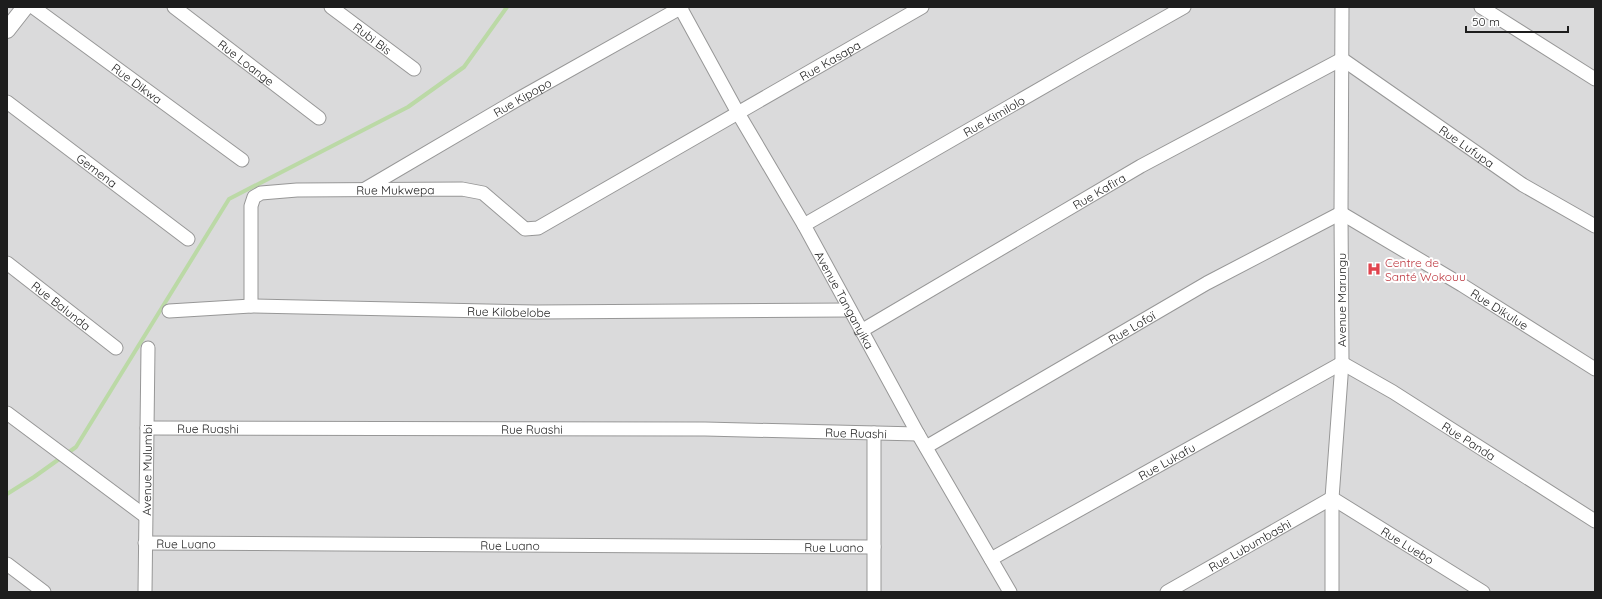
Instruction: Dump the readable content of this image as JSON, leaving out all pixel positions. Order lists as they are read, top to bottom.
{
  "streets": {
    "street": [
      "Rubi Bis",
      "Rue Kasapa",
      "Rue Loange",
      "Rue Dikwa",
      "Rue Kipopo",
      "Rue Kimilolo",
      "Rue Lufupa",
      "Gemena",
      "Rue Mukwepa",
      "Rue Kafira",
      "Avenue Tanganyika",
      "Avenue Marungu",
      "Rue Balunda",
      "Rue Dikulue",
      "Rue Kilobelobe",
      "Rue Lofoï",
      "Rue Ruashi",
      "Rue Panda",
      "Rue Lukafu",
      "Avenue Mulumbi",
      "Rue Luano",
      "Rue Lubumbashi",
      "Rue Luebo"
    ]
  },
  "crossings": [
    ["Rue Kasapa", "Rue Mukwepa"],
    ["Rue Kasapa", "Avenue Tanganyika"],
    ["Rue Kipopo", "Rue Mukwepa"],
    ["Rue Kipopo", "Avenue Tanganyika"],
    ["Rue Kimilolo", "Avenue Tanganyika"],
    ["Rue Lufupa", "Rue Kafira"],
    ["Rue Lufupa", "Avenue Marungu"],
    ["Rue Mukwepa", "Rue Kilobelobe"],
    ["Rue Kafira", "Avenue Tanganyika"],
    ["Rue Kafira", "Avenue Marungu"],
    ["Avenue Tanganyika", "Rue Kilobelobe"],
    ["Avenue Tanganyika", "Rue Lofoï"],
    ["Avenue Tanganyika", "Rue Ruashi"],
    ["Avenue Tanganyika", "Rue Lukafu"],
    ["Avenue Marungu", "Rue Dikulue"],
    ["Avenue Marungu", "Rue Lofoï"],
    ["Avenue Marungu", "Rue Panda"],
    ["Avenue Marungu", "Rue Lukafu"],
    ["Avenue Marungu", "Rue Lubumbashi"],
    ["Avenue Marungu", "Rue Luebo"],
    ["Rue Dikulue", "Rue Lofoï"],
    ["Rue Ruashi", "Avenue Mulumbi"],
    ["Rue Panda", "Rue Lukafu"],
    ["Avenue Mulumbi", "Rue Luano"],
    ["Rue Lubumbashi", "Rue Luebo"]
  ],
  "places": {
    "hospital": ["Centre de Santé Wokouu"]
  },
  "scale_bar": "50 m"
}
